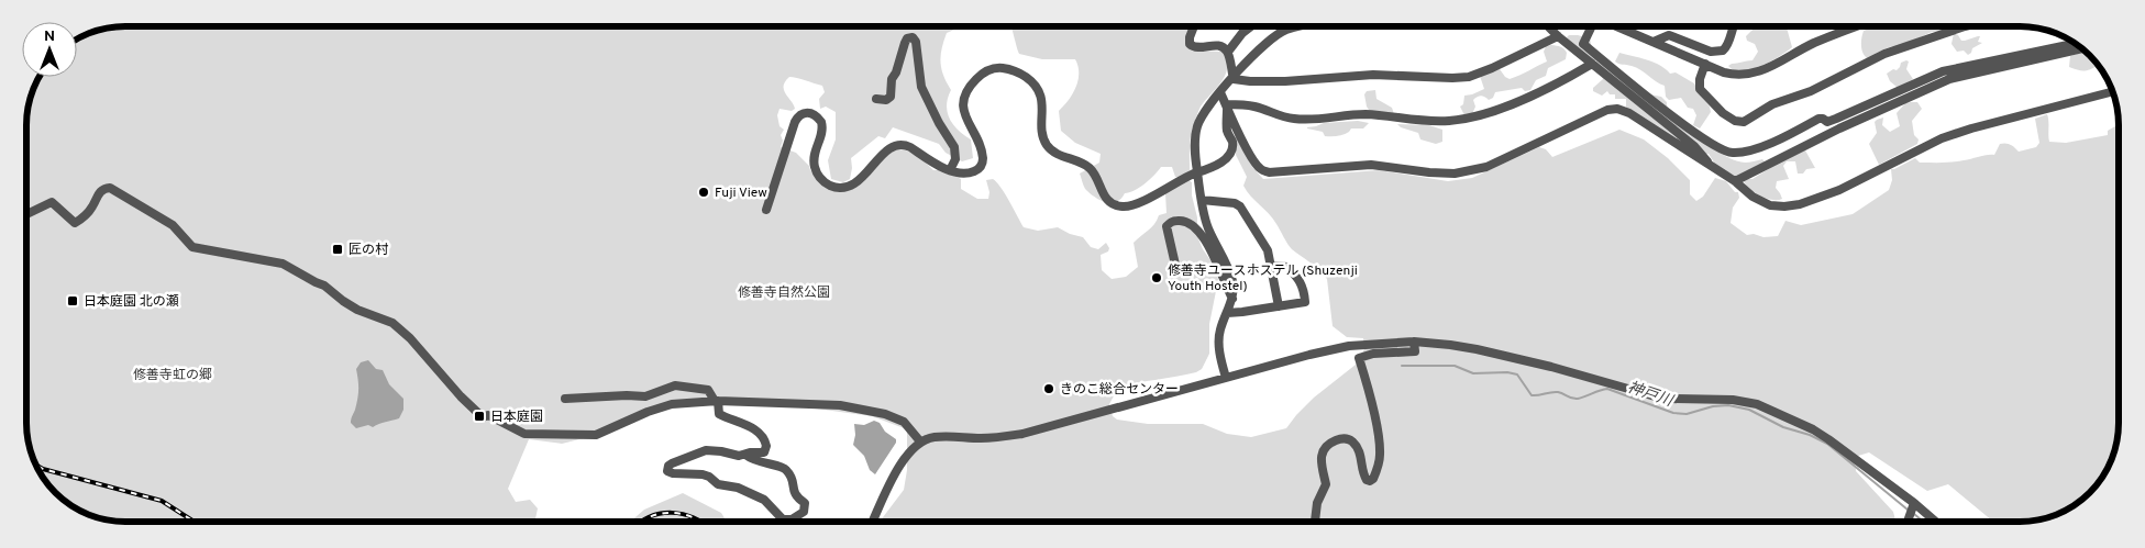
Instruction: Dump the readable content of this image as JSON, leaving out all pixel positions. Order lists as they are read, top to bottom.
{
  "water": ["神戸川"],
  "parks": ["修善寺自然公園", "修善寺虹の郷"],
  "places": {
    "other": ["Fuji View", "修善寺ユースホステル (Shuzenji Youth Hostel)", "きのこ総合センター"],
    "transit": ["匠の村", "日本庭園 北の瀬", "日本庭園"]
  },
  "north": "top"
}
